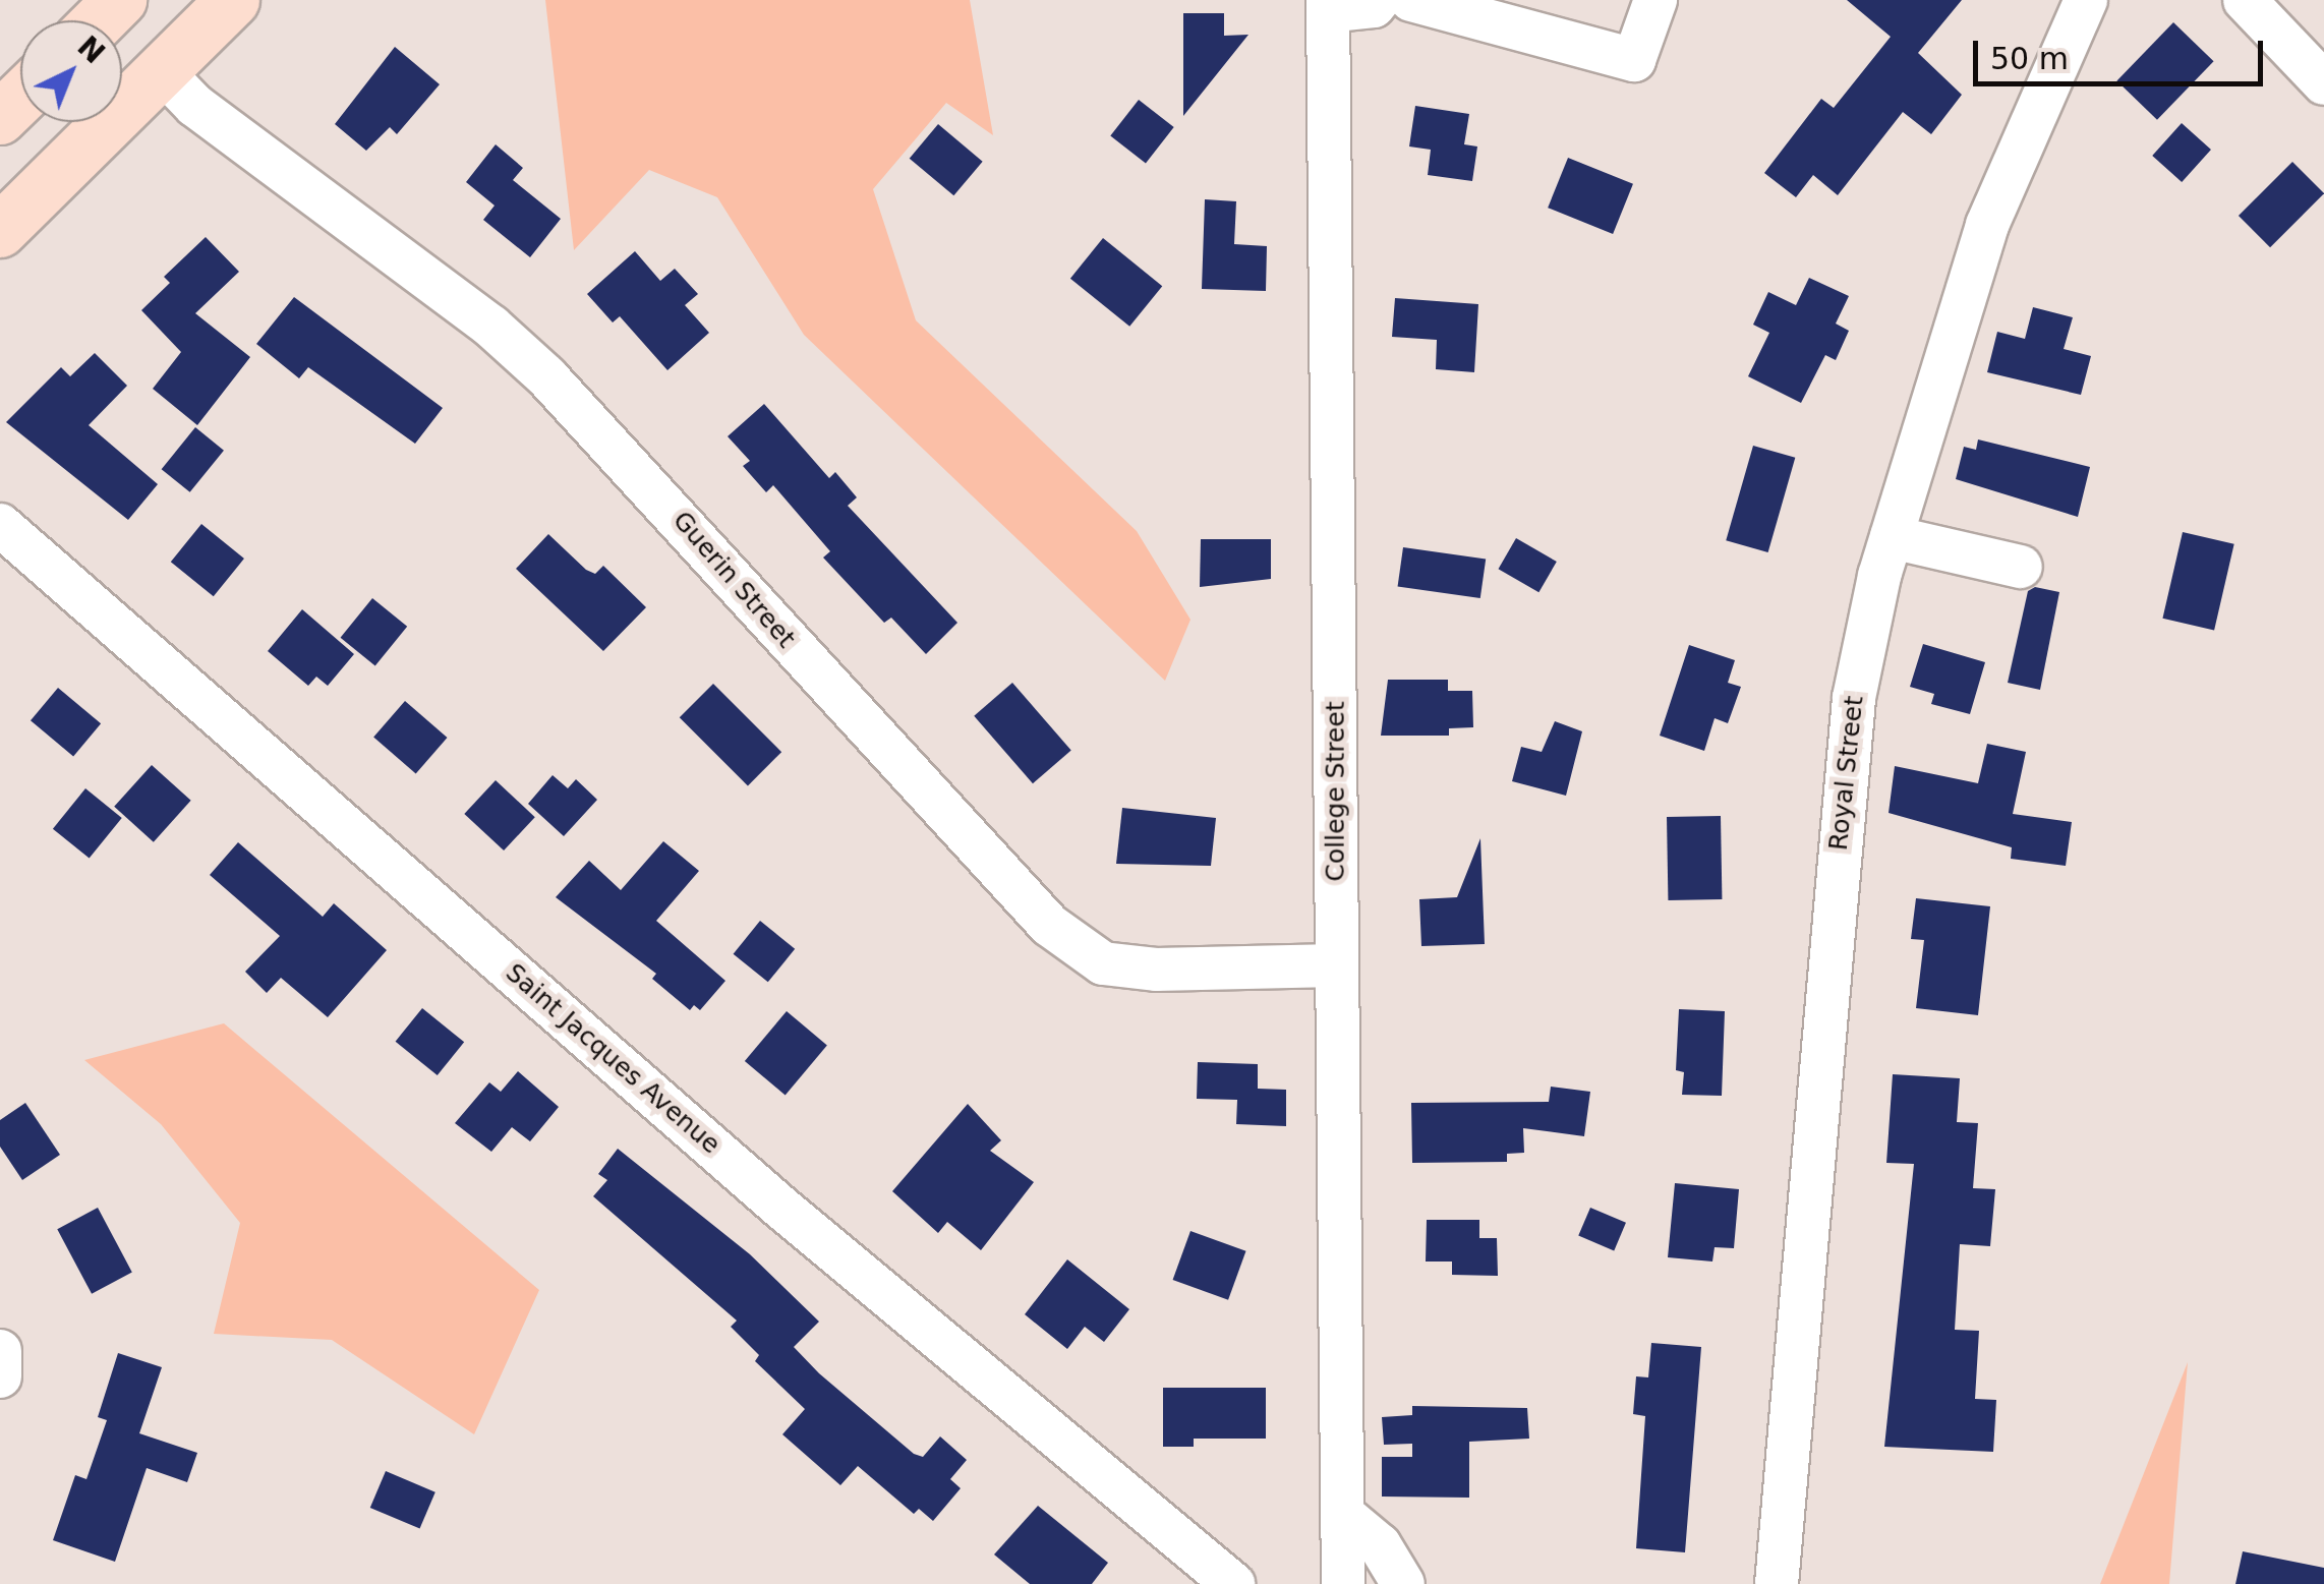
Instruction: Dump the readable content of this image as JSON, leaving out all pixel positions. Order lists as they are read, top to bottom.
{
  "streets": {
    "street": [
      "Guerin Street",
      "Royal Street",
      "College Street",
      "Saint Jacques Avenue"
    ]
  },
  "crossings": [
    ["Guerin Street", "College Street"]
  ],
  "scale_bar": "50 m",
  "north": "top right"
}
